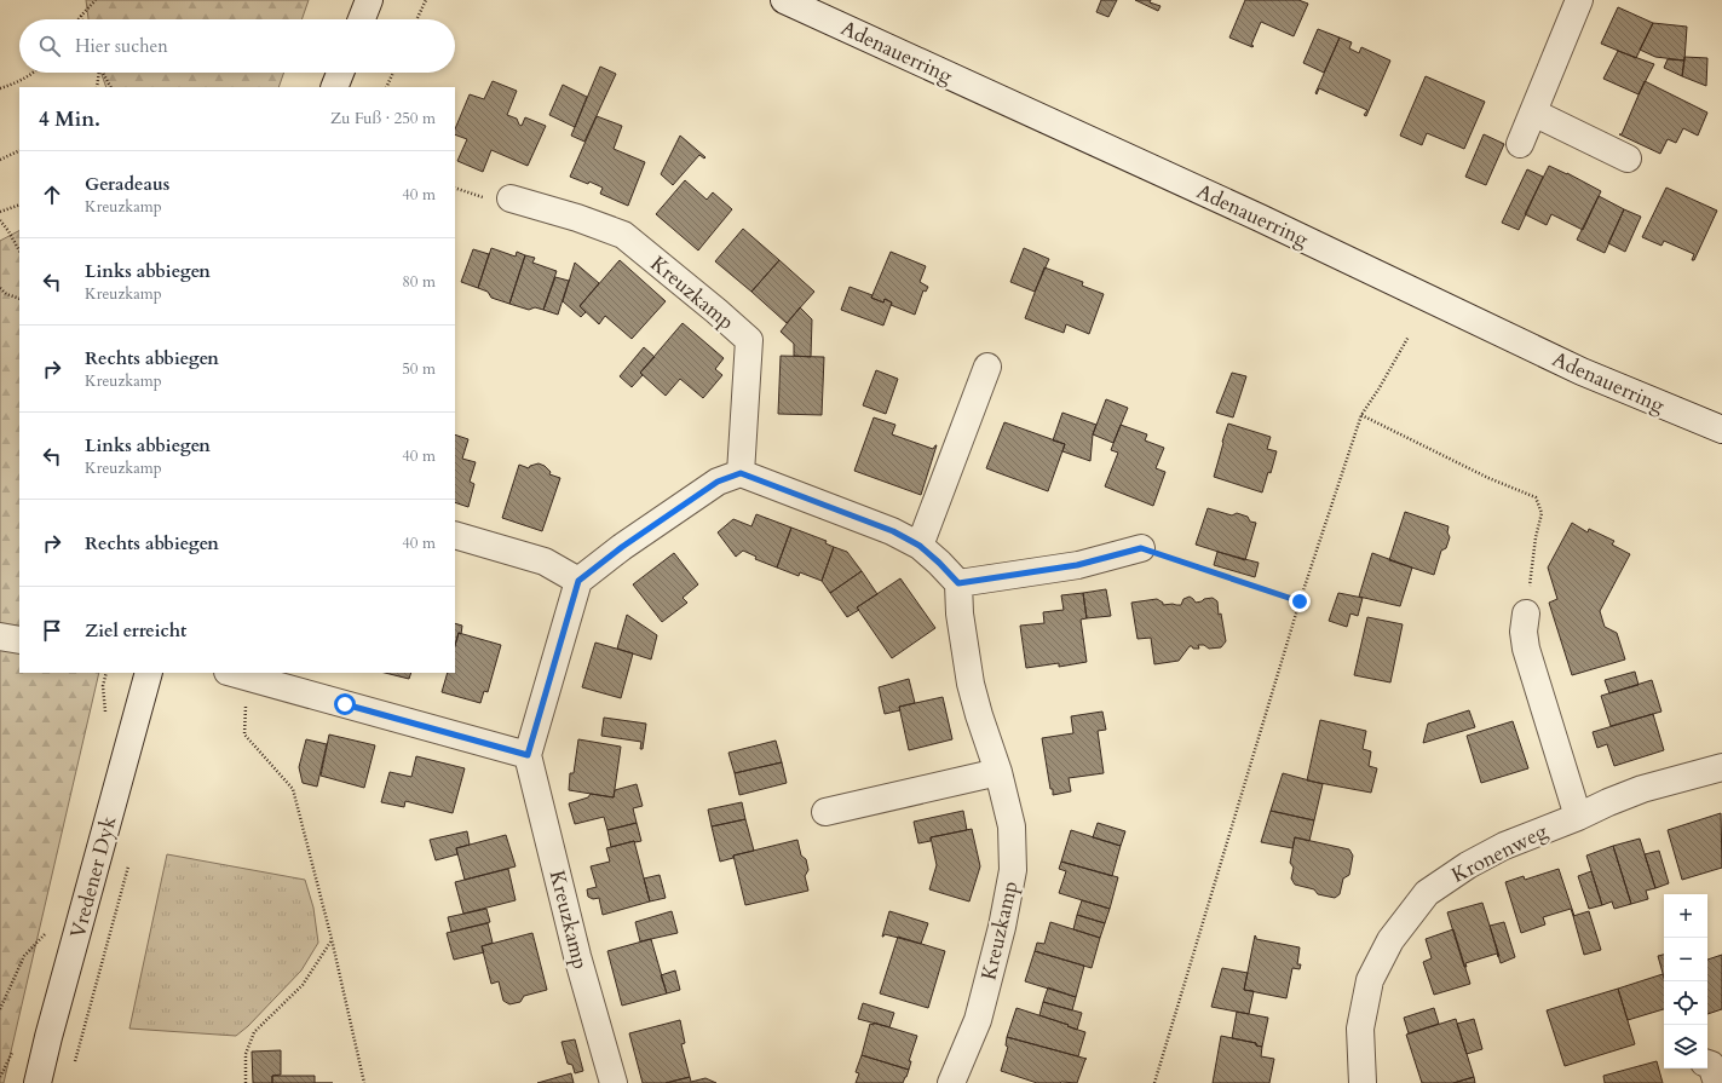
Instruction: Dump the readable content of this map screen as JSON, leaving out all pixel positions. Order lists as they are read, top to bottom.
{
  "streets": {
    "street": [
      "Adenauerring",
      "Kreuzkamp",
      "Kronenweg",
      "Vredener Dyk"
    ]
  },
  "page": {
    "search": "Hier suchen",
    "heading": ["4 Min.", "Zu Fuß · 250 m"],
    "list": [
      ["Geradeaus", "Kreuzkamp", "40 m"],
      ["Links abbiegen", "Kreuzkamp", "80 m"],
      ["Rechts abbiegen", "Kreuzkamp", "50 m"],
      ["Links abbiegen", "Kreuzkamp", "40 m"],
      ["Rechts abbiegen", "40 m"],
      "Ziel erreicht"
    ],
    "map_buttons": ["+", "−"]
  }
}
